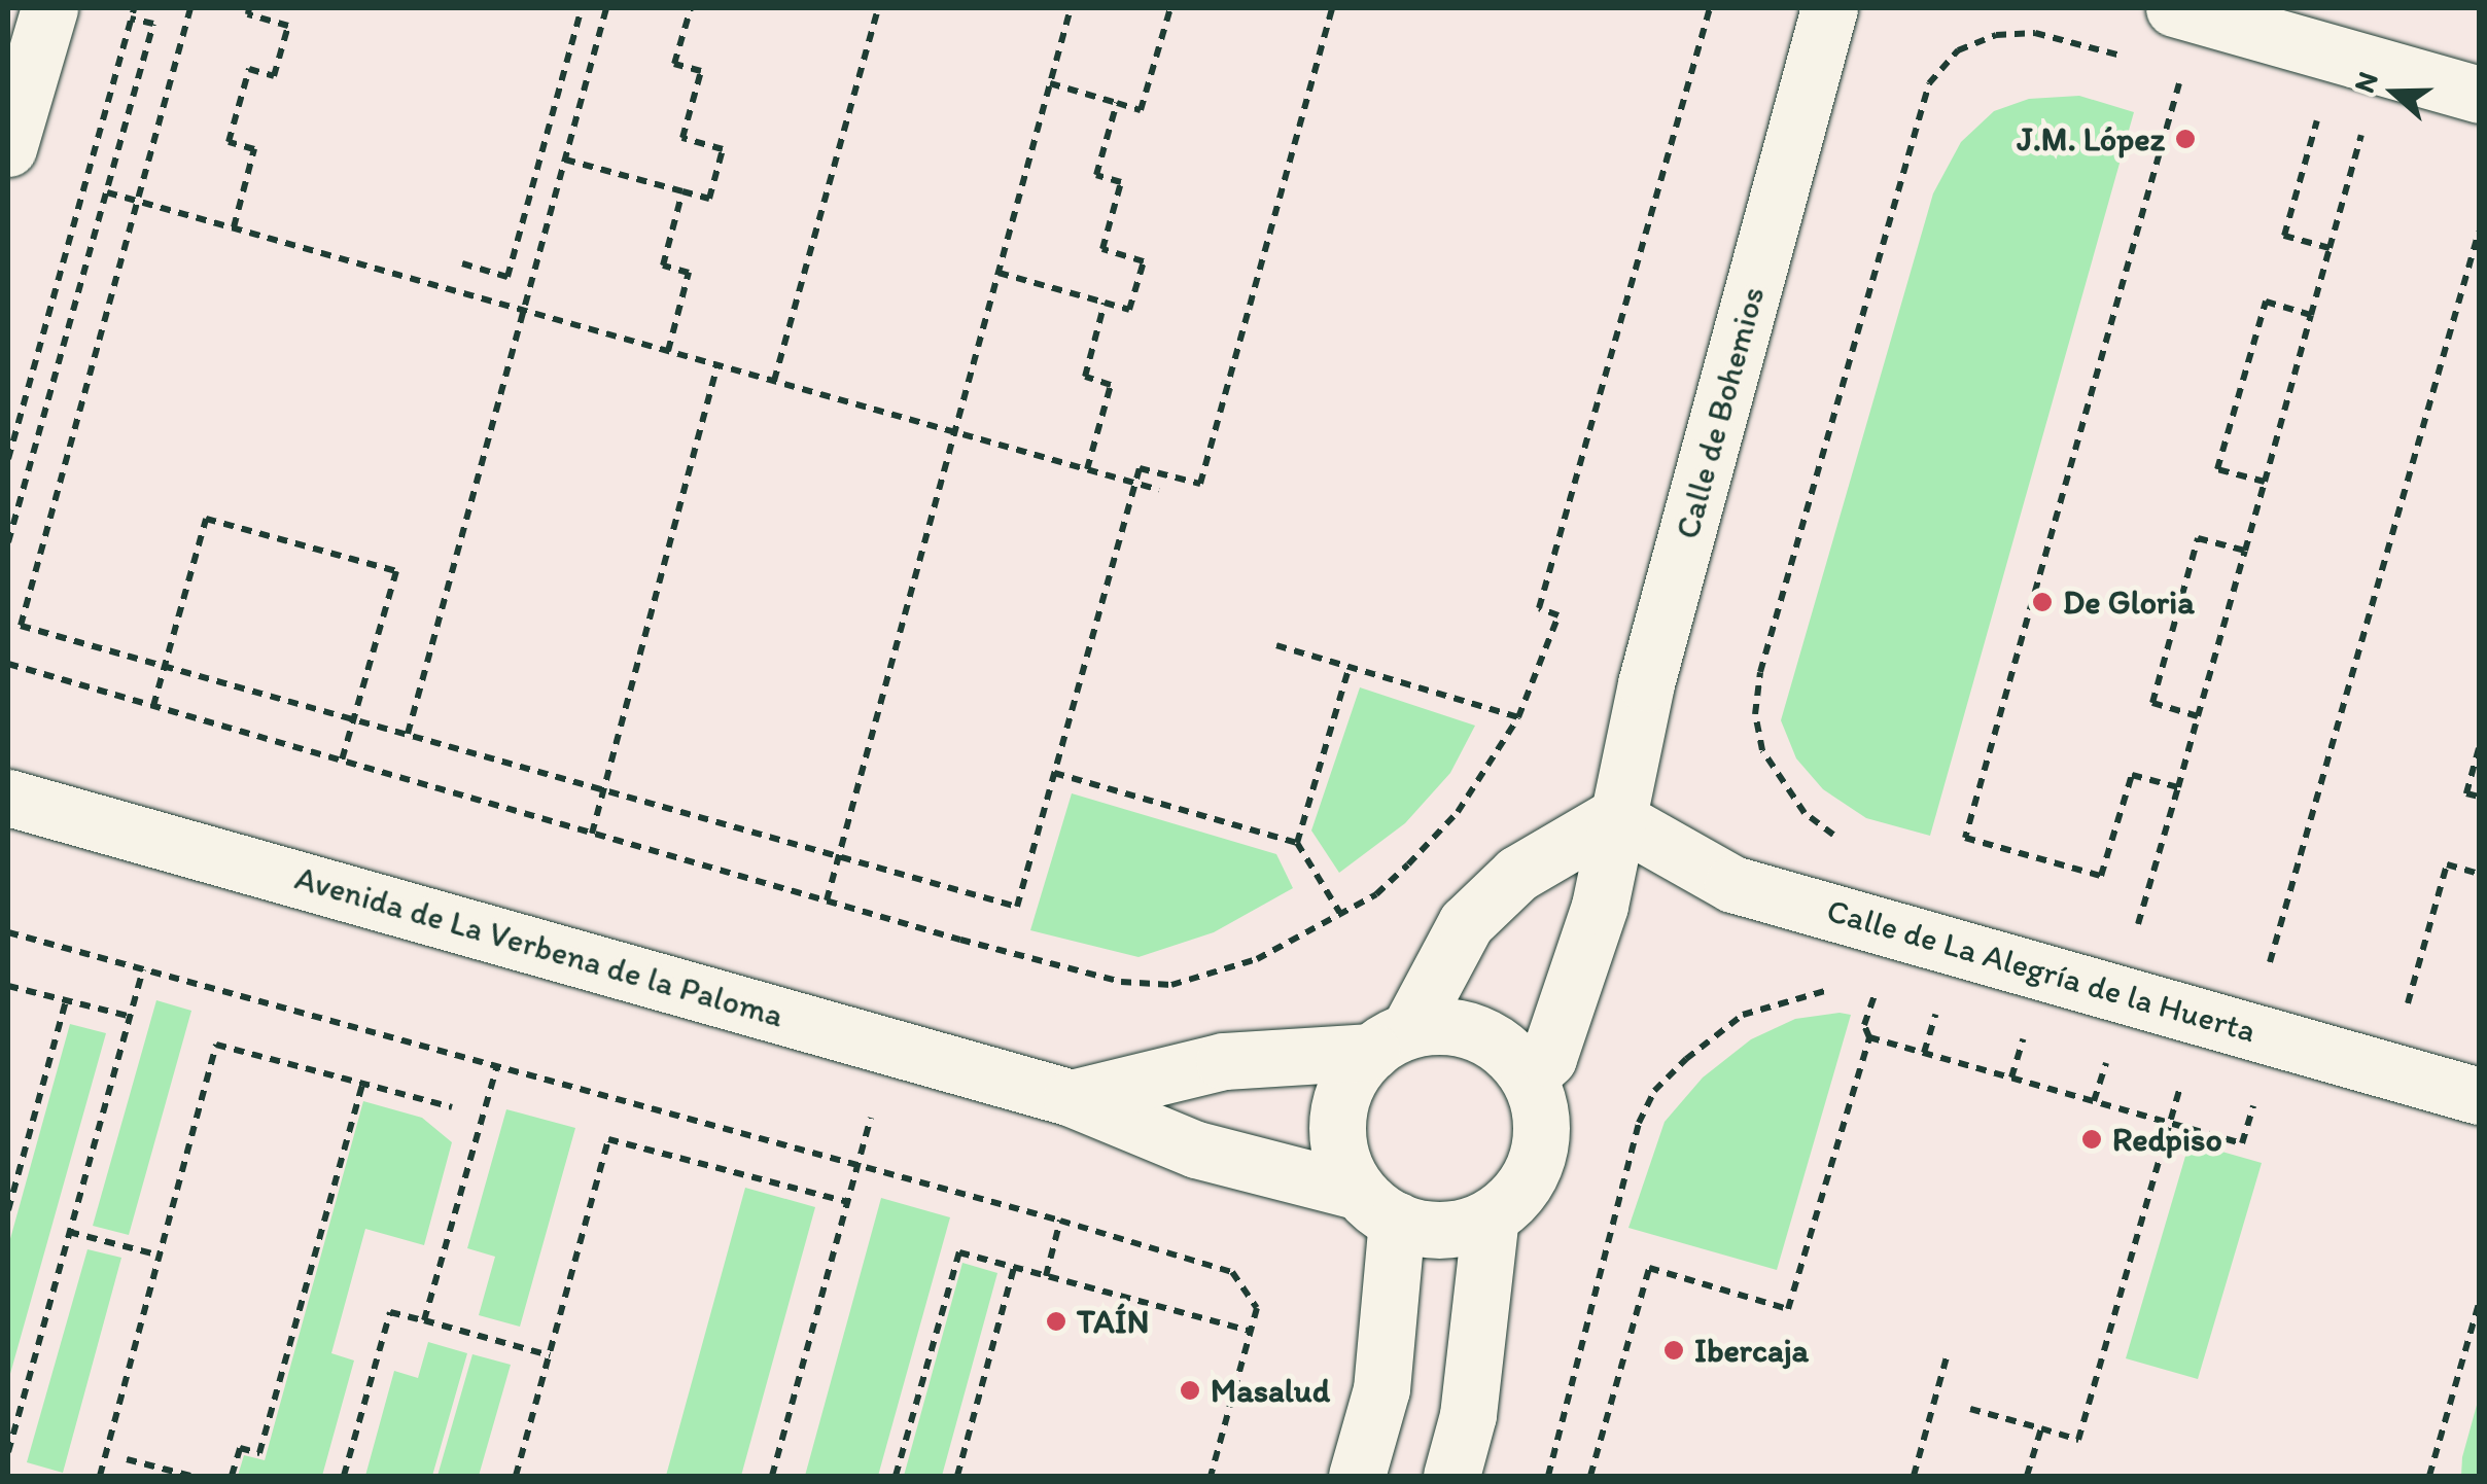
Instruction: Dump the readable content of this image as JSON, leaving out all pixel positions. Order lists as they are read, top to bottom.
{
  "streets": {
    "street": ["Calle de Bohemios", "Avenida de La Verbena de la Paloma", "Calle de La Alegría de la Huerta"]
  },
  "crossings": [
    ["Calle de Bohemios", "Avenida de La Verbena de la Paloma"],
    ["Calle de Bohemios", "Calle de La Alegría de la Huerta"]
  ],
  "places": [
    "J.M. López",
    "De Gloria",
    "Redpiso",
    "TAÍN",
    "Ibercaja",
    "Masalud"
  ],
  "north": "left"
}
